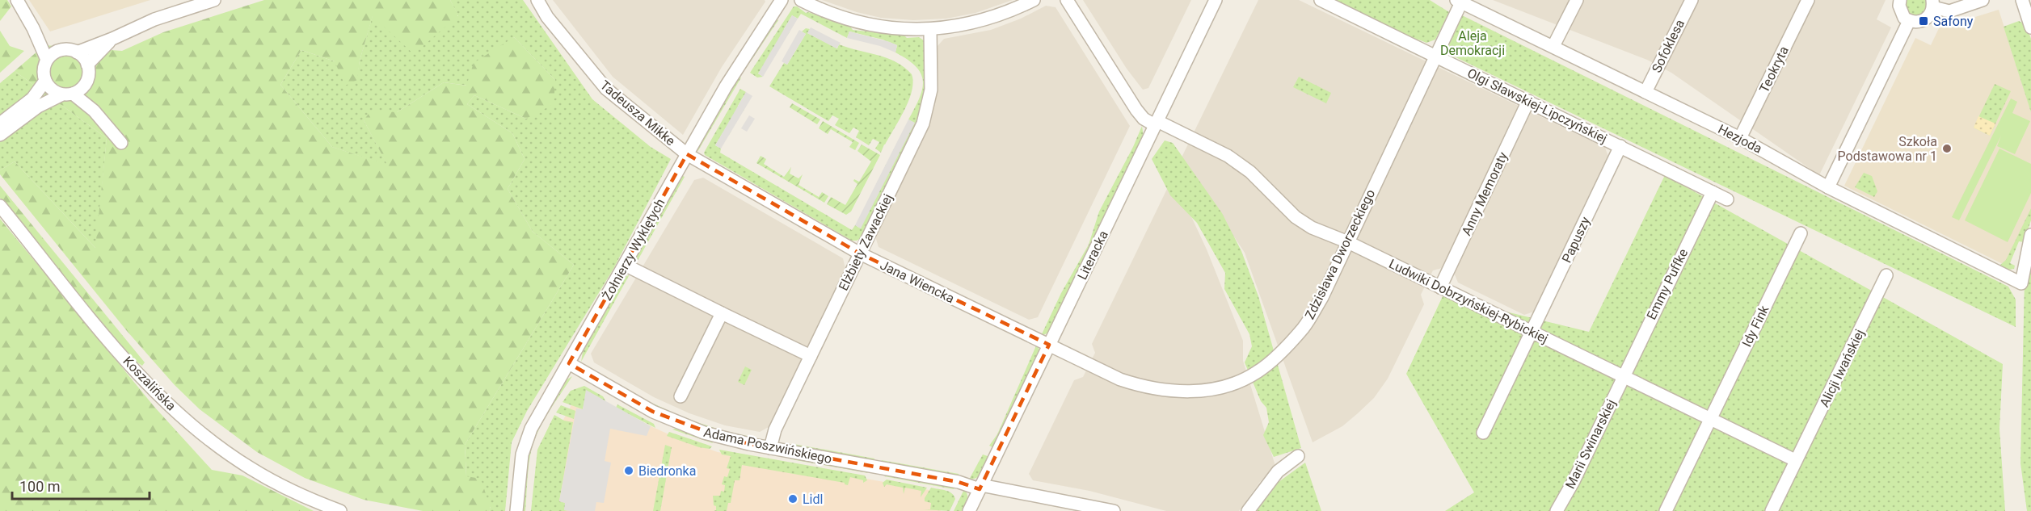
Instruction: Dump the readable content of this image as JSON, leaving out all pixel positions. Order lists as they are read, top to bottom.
{
  "streets": {
    "street": [
      "Sofoklesa",
      "Teokryta",
      "Olgi Sławskiej-Lipczyńskiej",
      "Tadeusza Mikke",
      "Hezjoda",
      "Anny Memoraty",
      "Papuszy",
      "Elżbiety Zawackiej",
      "Żołnierzy Wyklętych",
      "Zdzisława Dworzeckiego",
      "Literacka",
      "Jana Wiencka",
      "Emmy Puffke",
      "Ludwiki Dobrzyńskiej-Rybickiej",
      "Idy Fink",
      "Alicji Iwańskiej",
      "Koszalińska",
      "Marii Swinarskiej",
      "Adama Poszwińskiego"
    ]
  },
  "crossings": [
    ["Sofoklesa", "Hezjoda"],
    ["Teokryta", "Hezjoda"],
    ["Olgi Sławskiej-Lipczyńskiej", "Anny Memoraty"],
    ["Olgi Sławskiej-Lipczyńskiej", "Papuszy"],
    ["Olgi Sławskiej-Lipczyńskiej", "Zdzisława Dworzeckiego"],
    ["Olgi Sławskiej-Lipczyńskiej", "Emmy Puffke"],
    ["Tadeusza Mikke", "Żołnierzy Wyklętych"],
    ["Tadeusza Mikke", "Jana Wiencka"],
    ["Hezjoda", "Zdzisława Dworzeckiego"],
    ["Anny Memoraty", "Ludwiki Dobrzyńskiej-Rybickiej"],
    ["Papuszy", "Ludwiki Dobrzyńskiej-Rybickiej"],
    ["Elżbiety Zawackiej", "Jana Wiencka"],
    ["Elżbiety Zawackiej", "Adama Poszwińskiego"],
    ["Żołnierzy Wyklętych", "Jana Wiencka"],
    ["Żołnierzy Wyklętych", "Adama Poszwińskiego"],
    ["Zdzisława Dworzeckiego", "Literacka"],
    ["Zdzisława Dworzeckiego", "Jana Wiencka"],
    ["Zdzisława Dworzeckiego", "Ludwiki Dobrzyńskiej-Rybickiej"],
    ["Literacka", "Jana Wiencka"],
    ["Literacka", "Ludwiki Dobrzyńskiej-Rybickiej"],
    ["Literacka", "Adama Poszwińskiego"],
    ["Emmy Puffke", "Ludwiki Dobrzyńskiej-Rybickiej"],
    ["Emmy Puffke", "Marii Swinarskiej"],
    ["Ludwiki Dobrzyńskiej-Rybickiej", "Idy Fink"],
    ["Ludwiki Dobrzyńskiej-Rybickiej", "Alicji Iwańskiej"],
    ["Ludwiki Dobrzyńskiej-Rybickiej", "Marii Swinarskiej"]
  ],
  "parks": ["Aleja Demokracji"],
  "places": {
    "transit": ["Safony"],
    "other": ["Szkoła Podstawowa nr 1", "Biedronka", "Lidl"]
  },
  "scale_bar": "100 m"
}
